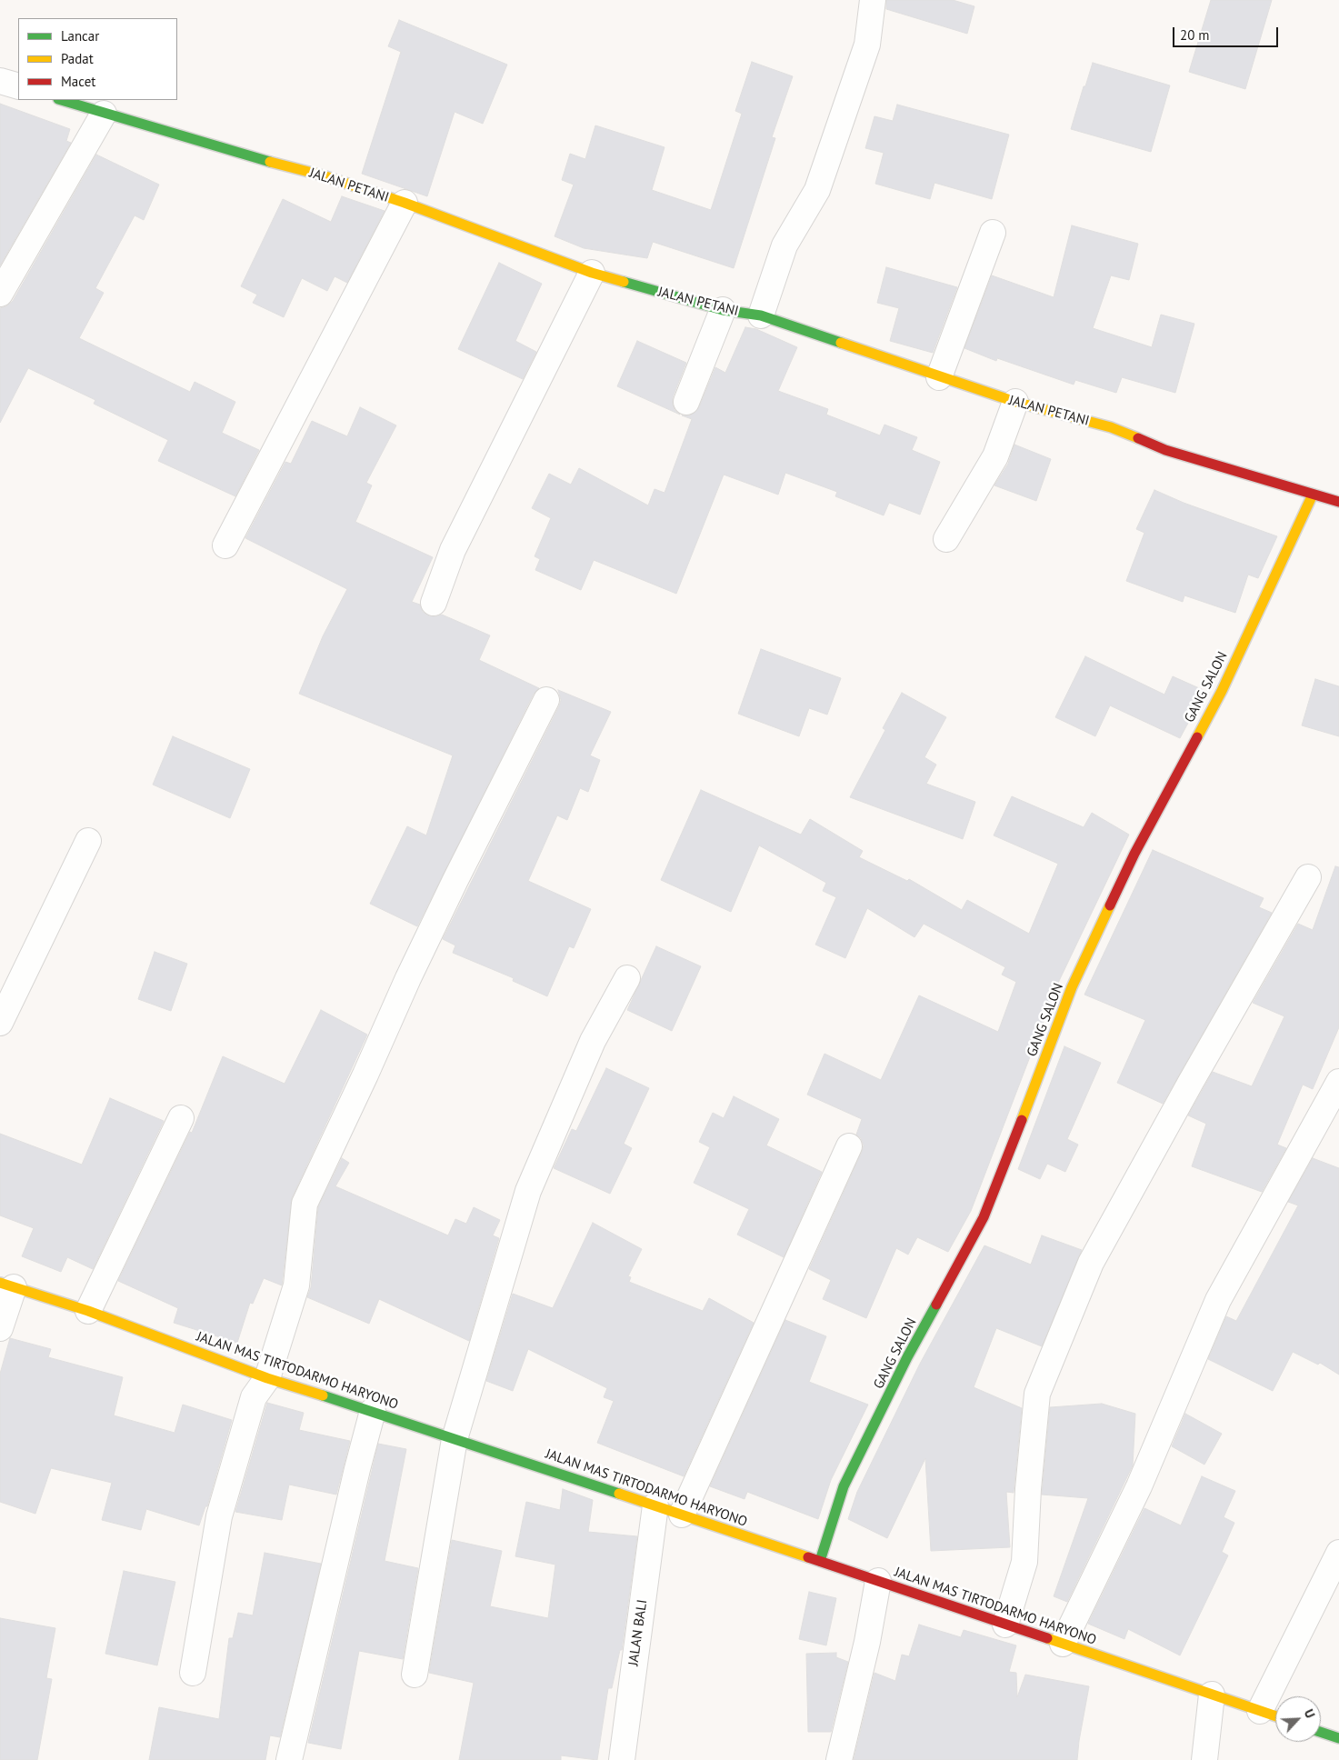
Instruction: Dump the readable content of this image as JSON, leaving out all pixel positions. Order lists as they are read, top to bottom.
{
  "streets": {
    "street": [
      "JALAN PETANI",
      "GANG SALON",
      "JALAN MAS TIRTODARMO HARYONO",
      "JALAN BALI"
    ]
  },
  "crossings": [
    ["JALAN PETANI", "GANG SALON"],
    ["GANG SALON", "JALAN MAS TIRTODARMO HARYONO"],
    ["JALAN MAS TIRTODARMO HARYONO", "JALAN BALI"]
  ],
  "legend": ["Lancar", "Padat", "Macet"],
  "scale_bar": "20 m",
  "north": "top right"
}
